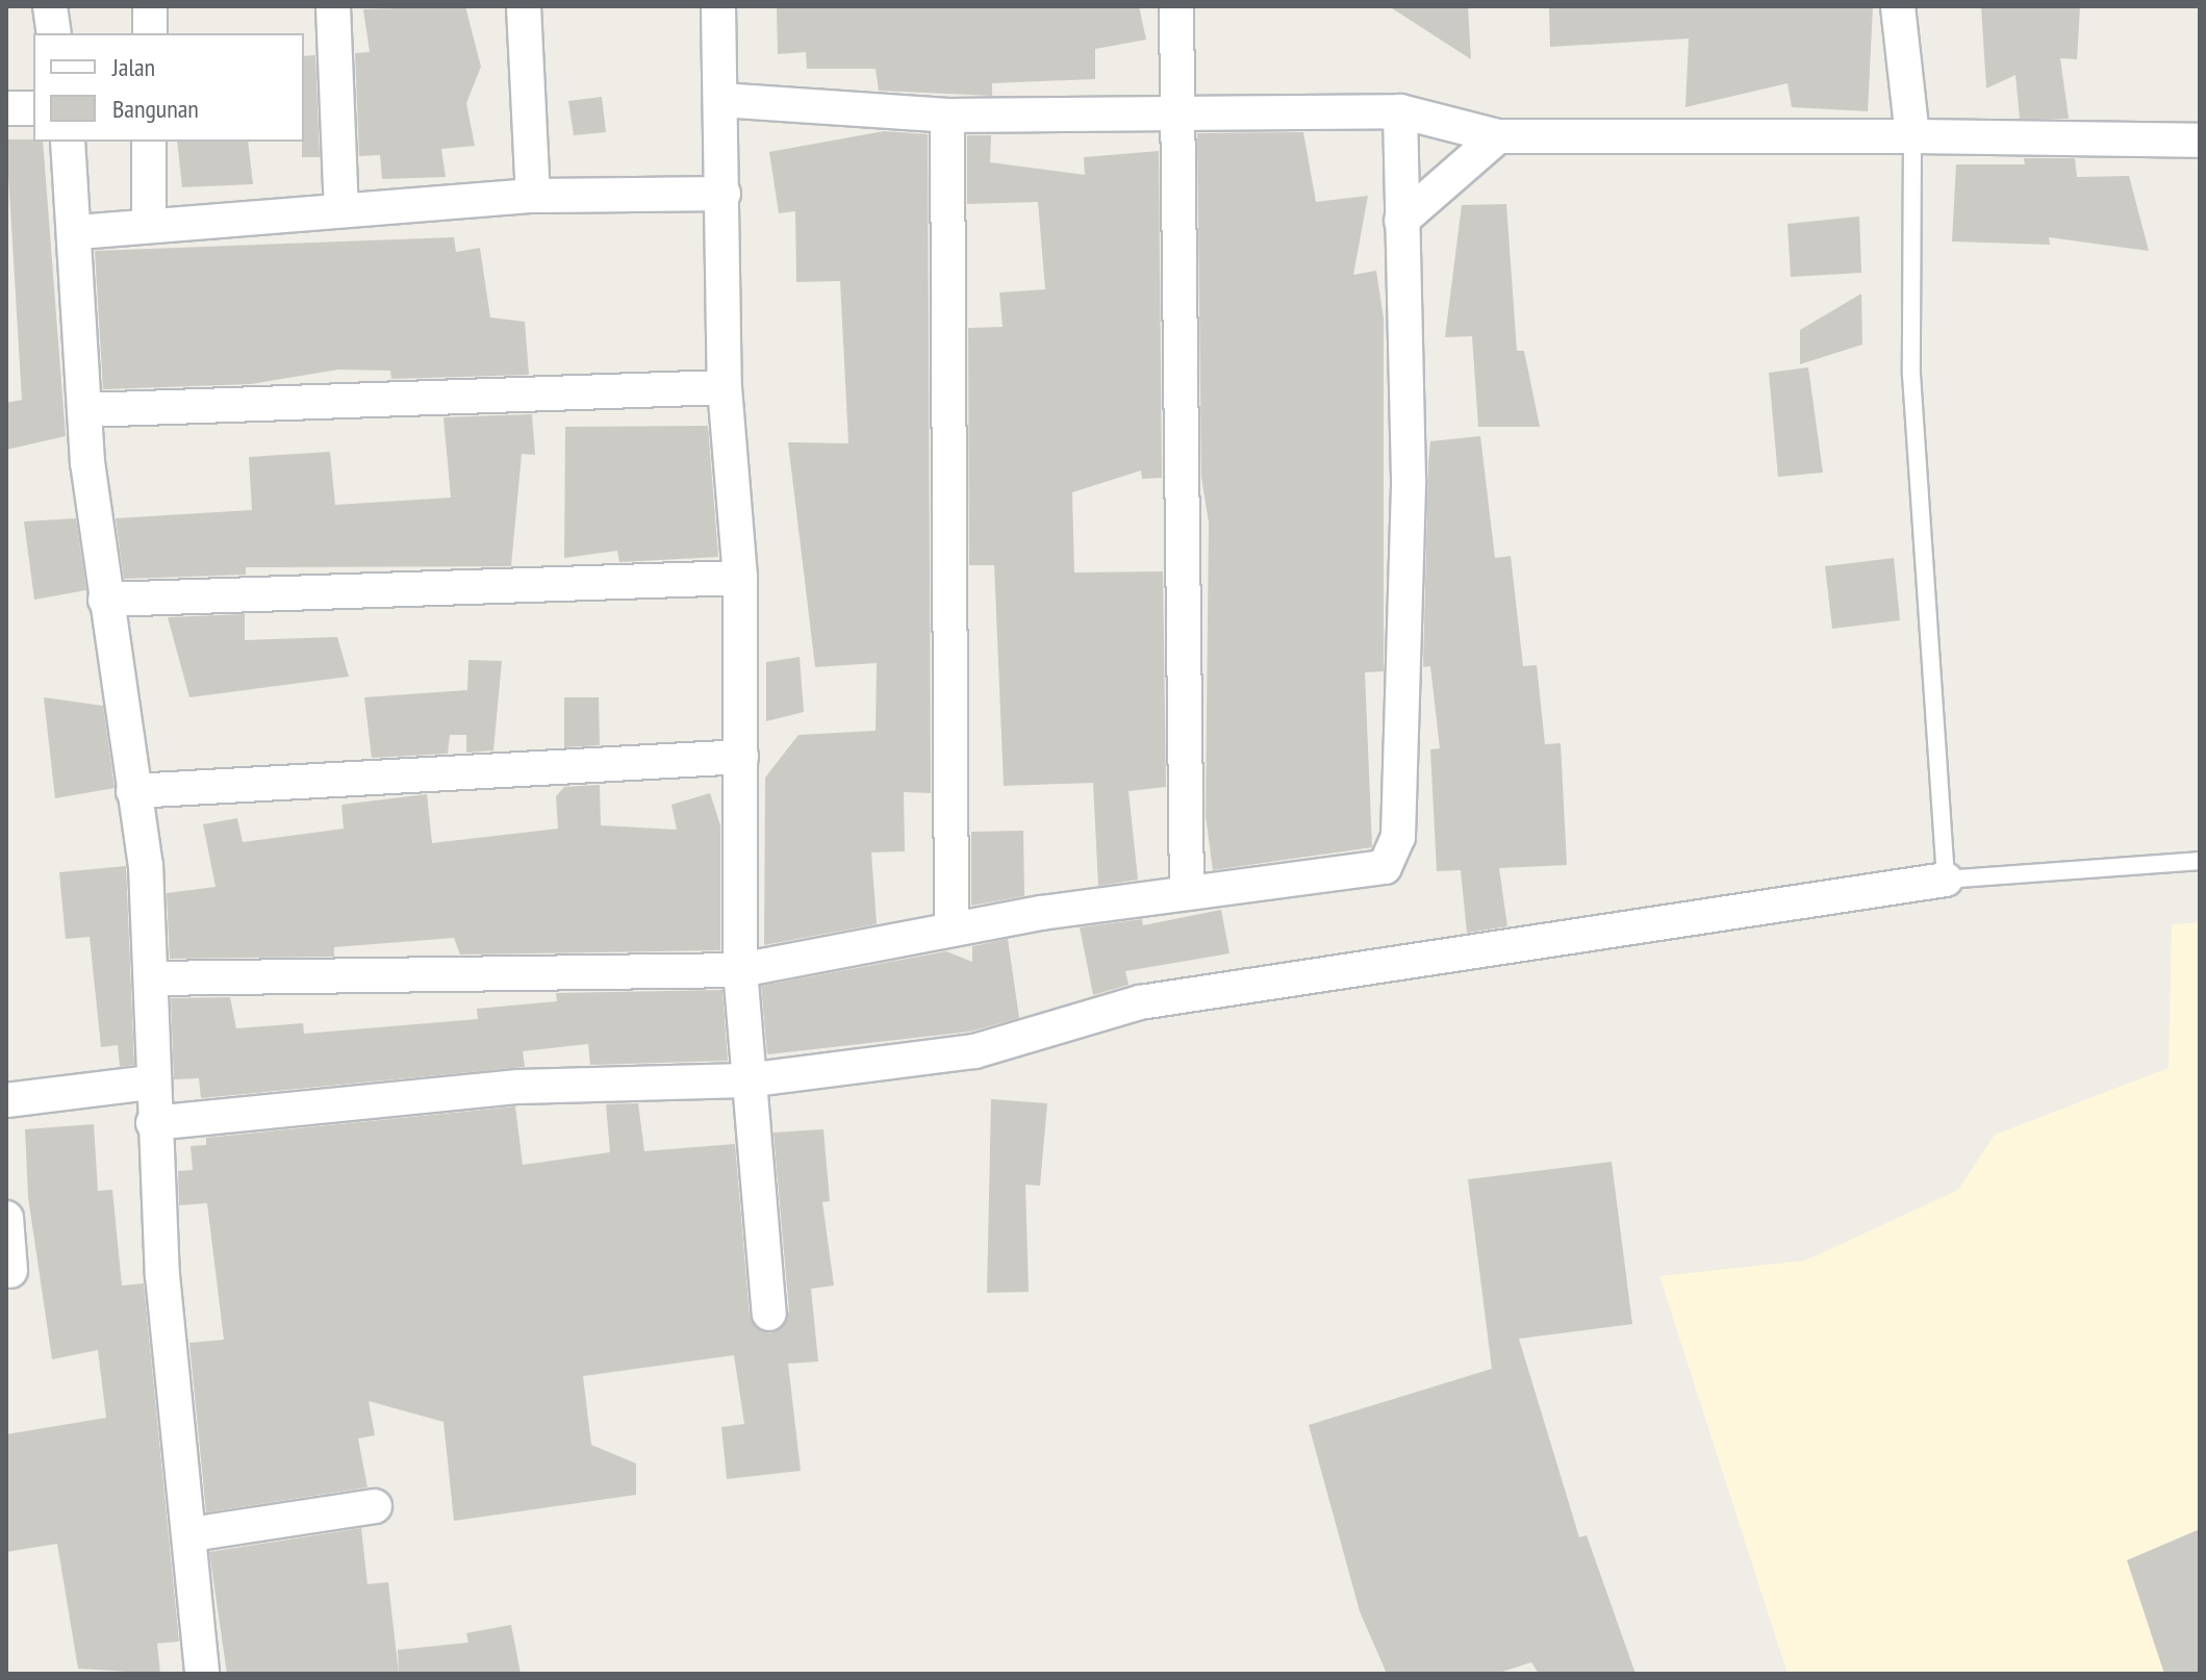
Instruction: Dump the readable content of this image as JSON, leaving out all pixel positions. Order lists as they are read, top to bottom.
{
  "legend": ["Jalan", "Bangunan"]
}
